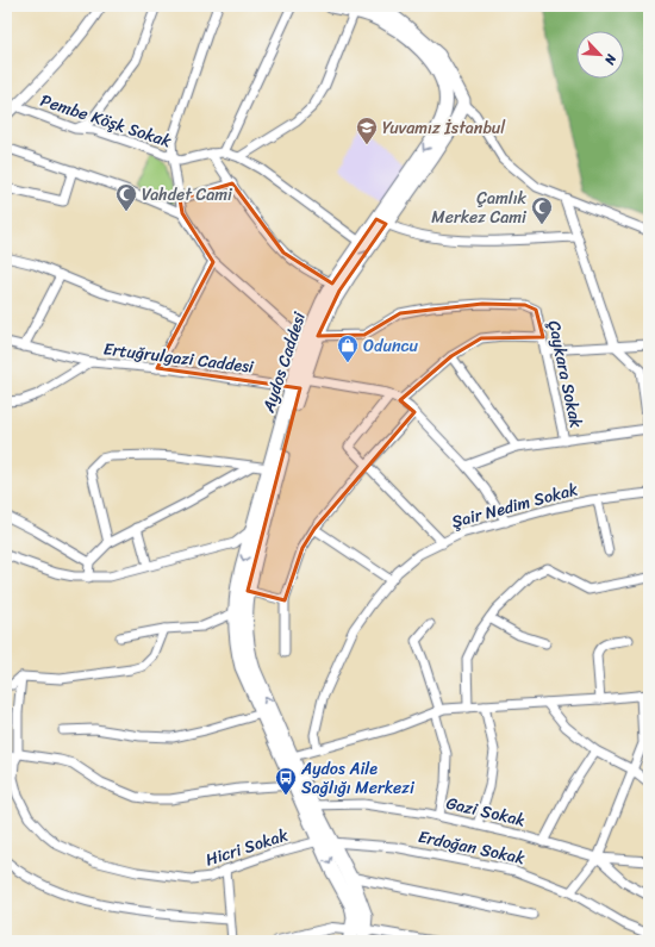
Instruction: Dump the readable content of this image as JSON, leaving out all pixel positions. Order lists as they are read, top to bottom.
{
  "streets": {
    "main road": ["Aydos Caddesi"],
    "street": [
      "Pembe Köşk Sokak",
      "Ertuğrulgazi Caddesi",
      "Çaykara Sokak",
      "Şair Nedim Sokak",
      "Gazi Sokak",
      "Hicri Sokak",
      "Erdoğan Sokak"
    ]
  },
  "crossings": [
    ["Pembe Köşk Sokak", "Aydos Caddesi"],
    ["Ertuğrulgazi Caddesi", "Aydos Caddesi"],
    ["Aydos Caddesi", "Çaykara Sokak"],
    ["Aydos Caddesi", "Gazi Sokak"],
    ["Aydos Caddesi", "Hicri Sokak"],
    ["Aydos Caddesi", "Erdoğan Sokak"],
    ["Hicri Sokak", "Erdoğan Sokak"]
  ],
  "places": {
    "school or university": ["Yuvamız İstanbul"],
    "mosque": ["Vahdet Cami", "Çamlık Merkez Cami"],
    "shop": ["Oduncu"],
    "bus stop": ["Aydos Aile Sağlığı Merkezi"]
  },
  "north": "bottom right"
}
